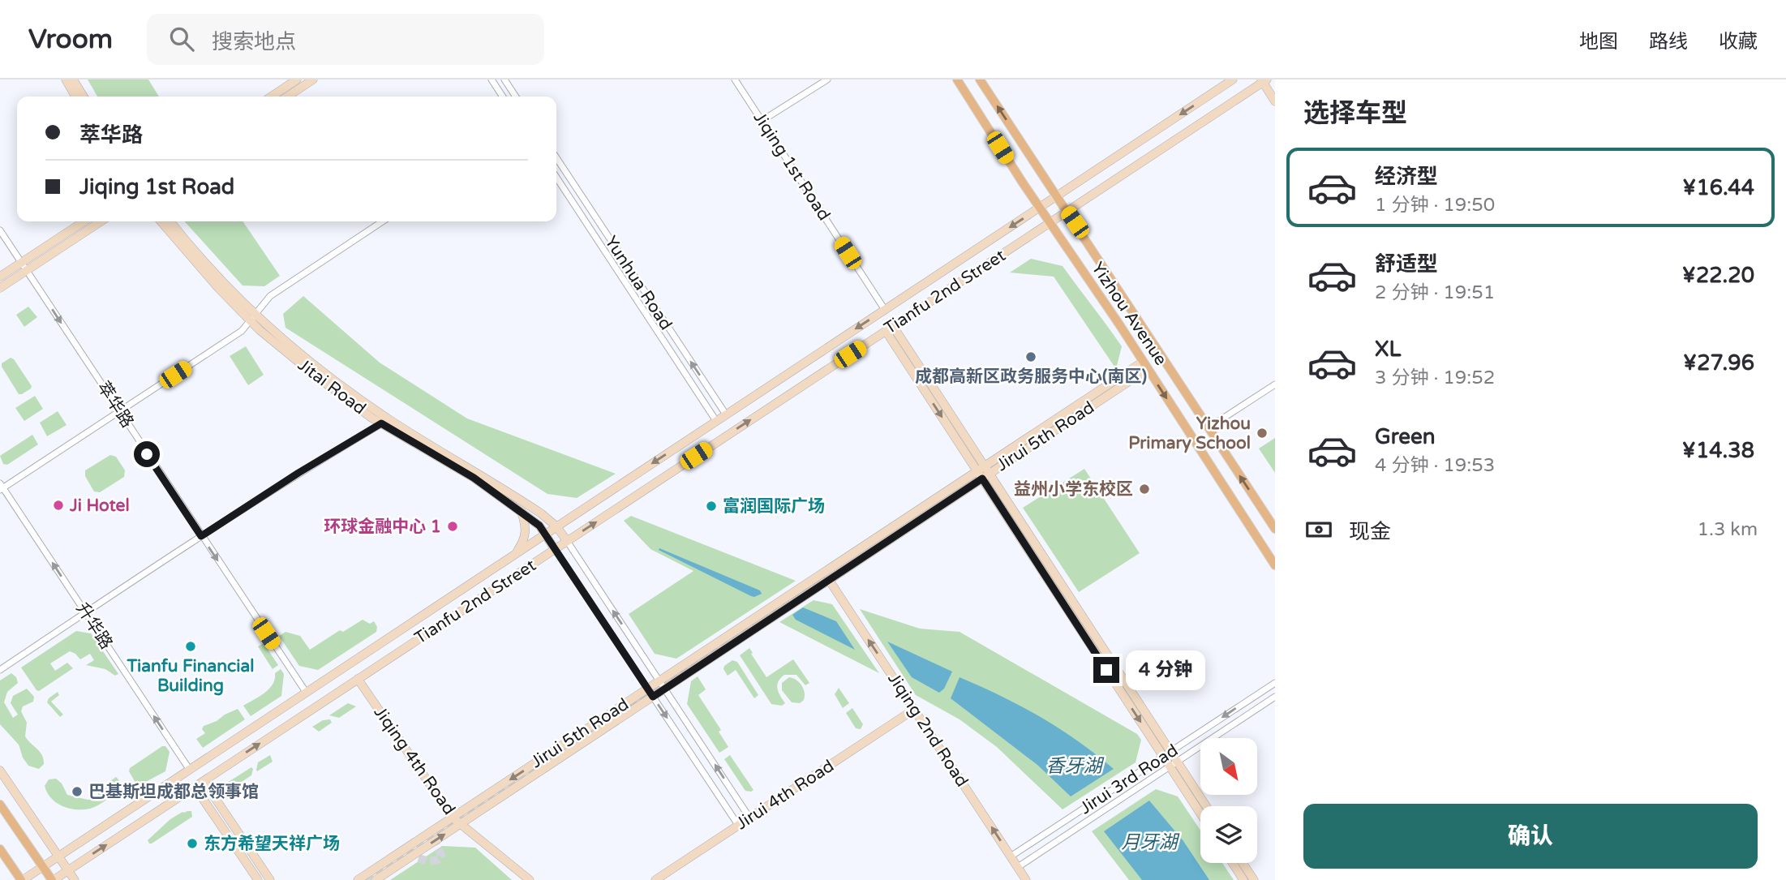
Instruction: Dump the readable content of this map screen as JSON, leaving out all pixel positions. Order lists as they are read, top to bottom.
{
  "streets": {
    "main road": ["Yizhou Avenue"],
    "street": [
      "Jiqing 1st Road",
      "Yunhua Road",
      "Tianfu 2nd Street",
      "Jitai Road",
      "萃华路",
      "Jirui 5th Road",
      "升华路",
      "Jiqing 2nd Road",
      "Jiqing 4th Road",
      "Jirui 3rd Road",
      "Jirui 4th Road"
    ]
  },
  "crossings": [
    ["Jiqing 1st Road", "Tianfu 2nd Street"],
    ["Yunhua Road", "Tianfu 2nd Street"],
    ["Tianfu 2nd Street", "Yizhou Avenue"],
    ["Tianfu 2nd Street", "Jitai Road"],
    ["Tianfu 2nd Street", "萃华路"],
    ["Tianfu 2nd Street", "升华路"],
    ["Tianfu 2nd Street", "Jiqing 4th Road"],
    ["Yizhou Avenue", "Jirui 5th Road"],
    ["Jirui 5th Road", "Jiqing 2nd Road"],
    ["Jirui 5th Road", "Jiqing 4th Road"],
    ["Jiqing 2nd Road", "Jirui 3rd Road"],
    ["Jiqing 2nd Road", "Jirui 4th Road"]
  ],
  "one_way": ["萃华路", "升华路", "Jiqing 2nd Road"],
  "water": ["香牙湖", "月牙湖"],
  "places": [
    "成都高新区政务服务中心(南区)",
    "Yizhou Primary School",
    "益州小学东校区",
    "Ji Hotel",
    "富润国际广场",
    "环球金融中心 1",
    "Tianfu Financial Building",
    "巴基斯坦成都总领事馆",
    "东方希望天祥广场"
  ],
  "north": "bottom right",
  "page": {
    "header": "Vroom",
    "search": "搜索地点",
    "nav": ["地图", "路线", "收藏"],
    "heading": "选择车型",
    "banner": ["萃华路", "Jiqing 1st Road"],
    "list": [
      {
        "name": "经济型",
        "note": "1 分钟 · 19:50",
        "value": "¥16.44"
      },
      {
        "name": "舒适型",
        "note": "2 分钟 · 19:51",
        "value": "¥22.20"
      },
      {
        "name": "XL",
        "note": "3 分钟 · 19:52",
        "value": "¥27.96"
      },
      {
        "name": "Green",
        "note": "4 分钟 · 19:53",
        "value": "¥14.38"
      }
    ],
    "pay": ["现金", "1.3 km"],
    "bubble": "4 分钟",
    "buttons": "确认"
  }
}
